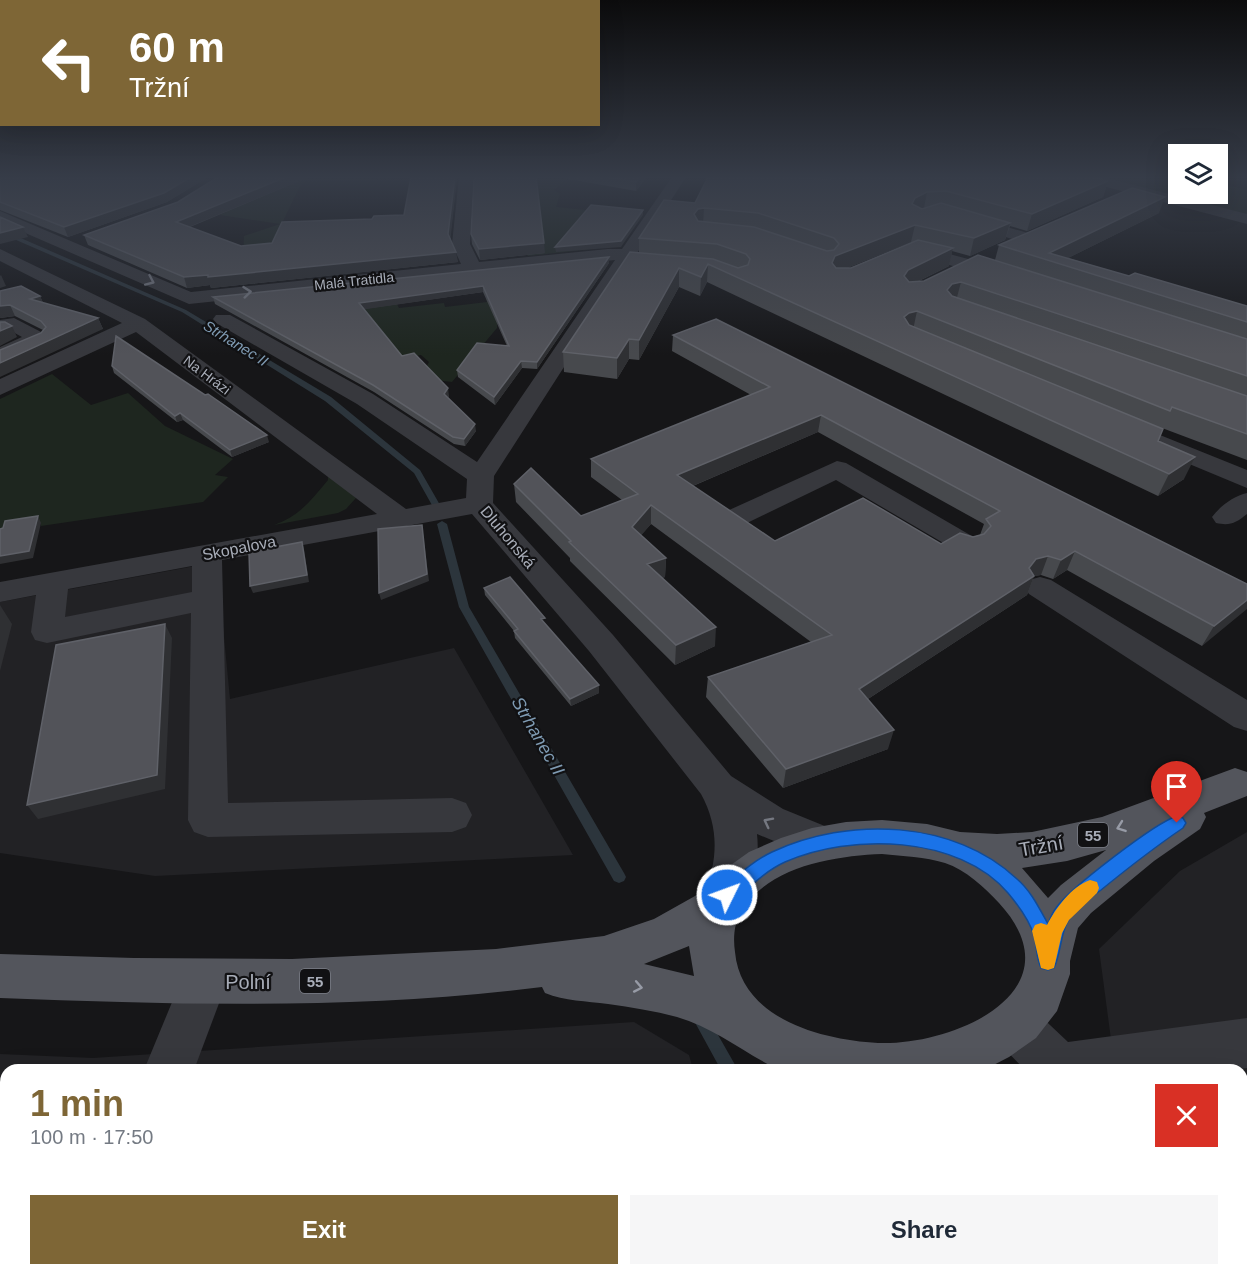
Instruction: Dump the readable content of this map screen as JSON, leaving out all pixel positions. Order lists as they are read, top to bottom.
{
  "streets": {
    "main road": [
      "Dluhonská",
      "55",
      "Tržní",
      "Polní"
    ],
    "street": ["Malá Tratidla", "Na Hrázi", "Skopalova"]
  },
  "crossings": [
    ["Na Hrázi", "Skopalova"],
    ["Dluhonská", "Skopalova"],
    ["Dluhonská", "Tržní"],
    ["Dluhonská", "Polní"]
  ],
  "one_way": ["Malá Tratidla", "Tržní"],
  "water": ["Strhanec II"],
  "page": {
    "turn": ["60 m", "Tržní"],
    "heading": ["1 min", "100 m · 17:50"],
    "buttons": ["Exit", "Share"]
  }
}
